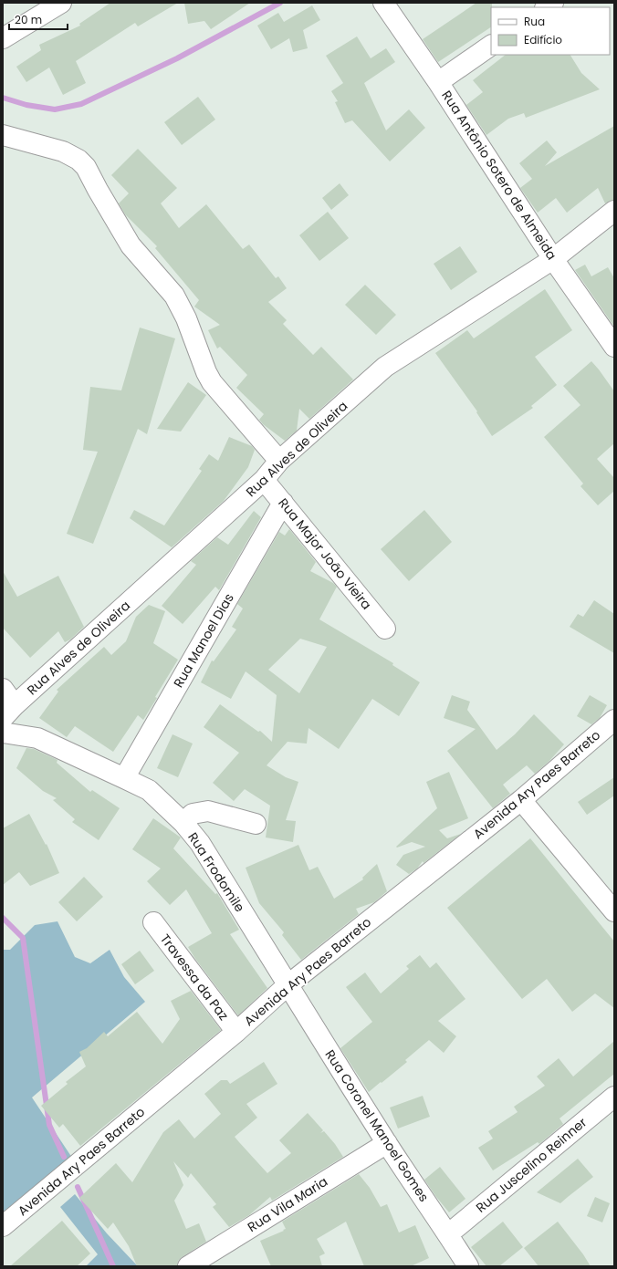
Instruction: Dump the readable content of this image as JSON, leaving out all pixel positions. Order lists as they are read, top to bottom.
{
  "streets": {
    "street": [
      "Rua Antônio Sotero de Almeida",
      "Rua Alves de Oliveira",
      "Rua Major João Vieira",
      "Rua Manoel Dias",
      "Avenida Ary Paes Barreto",
      "Rua Frodomile",
      "Travessa da Paz",
      "Rua Coronel Manoel Gomes",
      "Rua Juscelino Reinner",
      "Rua Vila Maria"
    ]
  },
  "crossings": [
    ["Rua Antônio Sotero de Almeida", "Rua Alves de Oliveira"],
    ["Rua Alves de Oliveira", "Rua Major João Vieira"],
    ["Rua Major João Vieira", "Rua Manoel Dias"],
    ["Rua Manoel Dias", "Rua Frodomile"],
    ["Avenida Ary Paes Barreto", "Rua Frodomile"],
    ["Avenida Ary Paes Barreto", "Travessa da Paz"],
    ["Avenida Ary Paes Barreto", "Rua Coronel Manoel Gomes"],
    ["Rua Frodomile", "Rua Coronel Manoel Gomes"],
    ["Rua Coronel Manoel Gomes", "Rua Juscelino Reinner"],
    ["Rua Coronel Manoel Gomes", "Rua Vila Maria"]
  ],
  "legend": ["Rua", "Edifício"],
  "scale_bar": "20 m"
}
